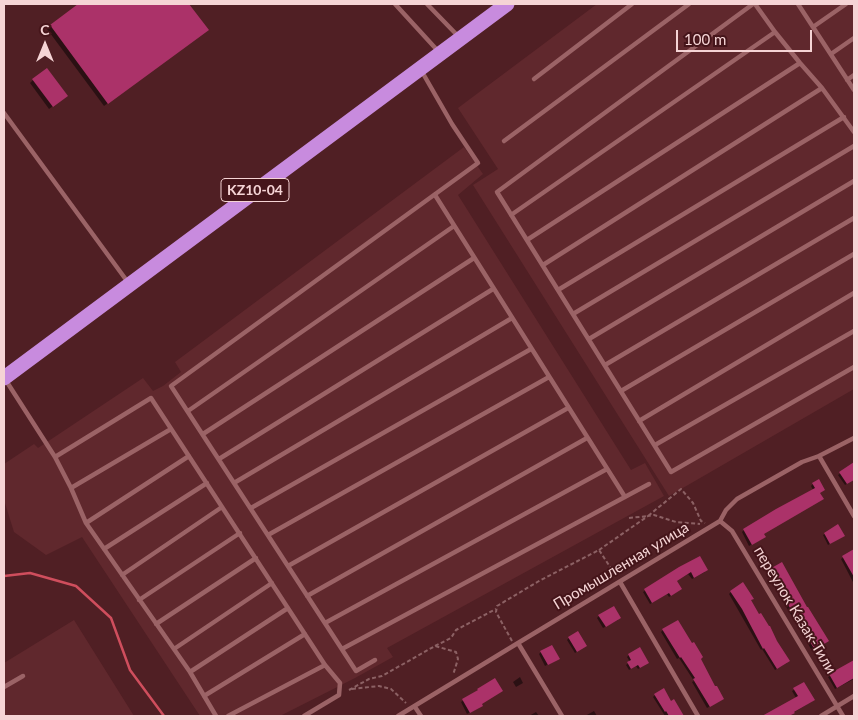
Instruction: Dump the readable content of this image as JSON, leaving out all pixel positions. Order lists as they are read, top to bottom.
{
  "streets": {
    "highway": ["KZ10-04"],
    "lane": ["Промышленная улица", "переулок Казак-Тили"]
  },
  "crossings": [
    ["Промышленная улица", "переулок Казак-Тили"]
  ],
  "scale_bar": "100 m",
  "north": "top"
}
